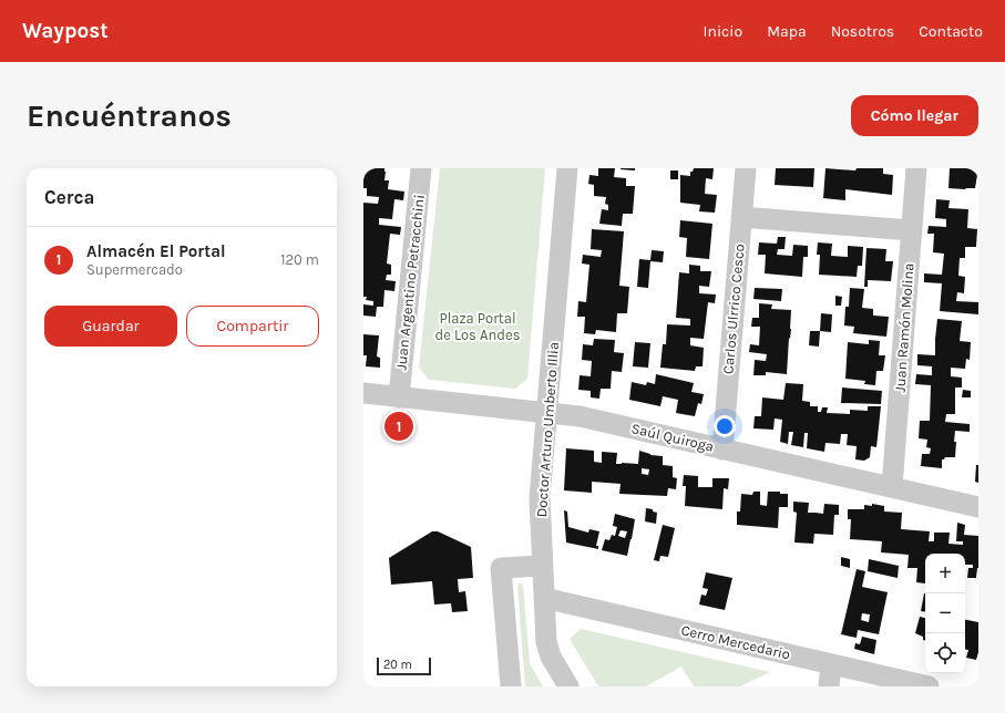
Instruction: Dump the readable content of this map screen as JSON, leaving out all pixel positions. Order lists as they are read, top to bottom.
{
  "streets": {
    "street": [
      "Juan Argentino Petracchini",
      "Carlos Ulrrico Cesco",
      "Juan Ramón Molina",
      "Doctor Arturo Umberto Illia",
      "Saúl Quiroga",
      "Cerro Mercedario"
    ]
  },
  "crossings": [
    ["Juan Argentino Petracchini", "Saúl Quiroga"],
    ["Carlos Ulrrico Cesco", "Saúl Quiroga"],
    ["Juan Ramón Molina", "Saúl Quiroga"],
    ["Doctor Arturo Umberto Illia", "Saúl Quiroga"],
    ["Doctor Arturo Umberto Illia", "Cerro Mercedario"]
  ],
  "parks": ["Plaza Portal de Los Andes"],
  "scale_bar": "20 m",
  "page": {
    "header": "Waypost",
    "nav": [
      "Inicio",
      "Mapa",
      "Nosotros",
      "Contacto"
    ],
    "buttons": [
      "Cómo llegar",
      ["Guardar", "Compartir"]
    ],
    "title": "Encuéntranos",
    "heading": "Cerca",
    "list": [
      {
        "mark": "1",
        "name": "Almacén El Portal",
        "note": "Supermercado",
        "value": "120 m"
      }
    ],
    "pins": "1",
    "map_buttons": ["+", "−"],
    "scale": "20 m"
  }
}
